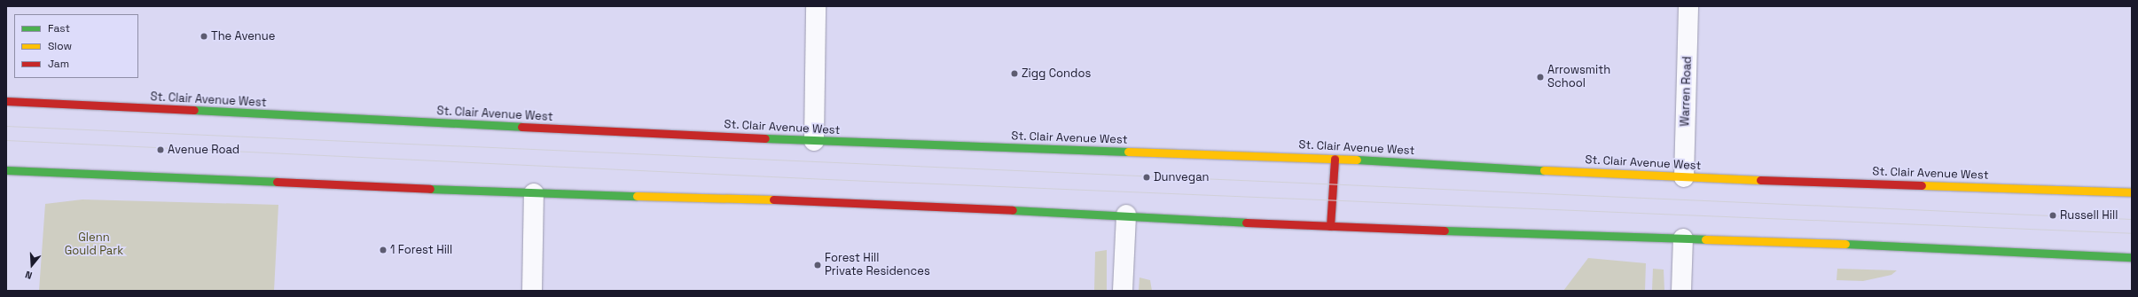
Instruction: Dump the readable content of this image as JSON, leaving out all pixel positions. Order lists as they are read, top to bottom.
{
  "streets": {
    "main road": ["St. Clair Avenue West"],
    "street": ["Warren Road"]
  },
  "crossings": [
    ["Warren Road", "St. Clair Avenue West"]
  ],
  "parks": ["Glenn Gould Park"],
  "places": [
    "The Avenue",
    "Zigg Condos",
    "Arrowsmith School",
    "Avenue Road",
    "Dunvegan",
    "Russell Hill",
    "1 Forest Hill",
    "Forest Hill Private Residences"
  ],
  "legend": ["Fast", "Slow", "Jam"],
  "north": "bottom"
}
